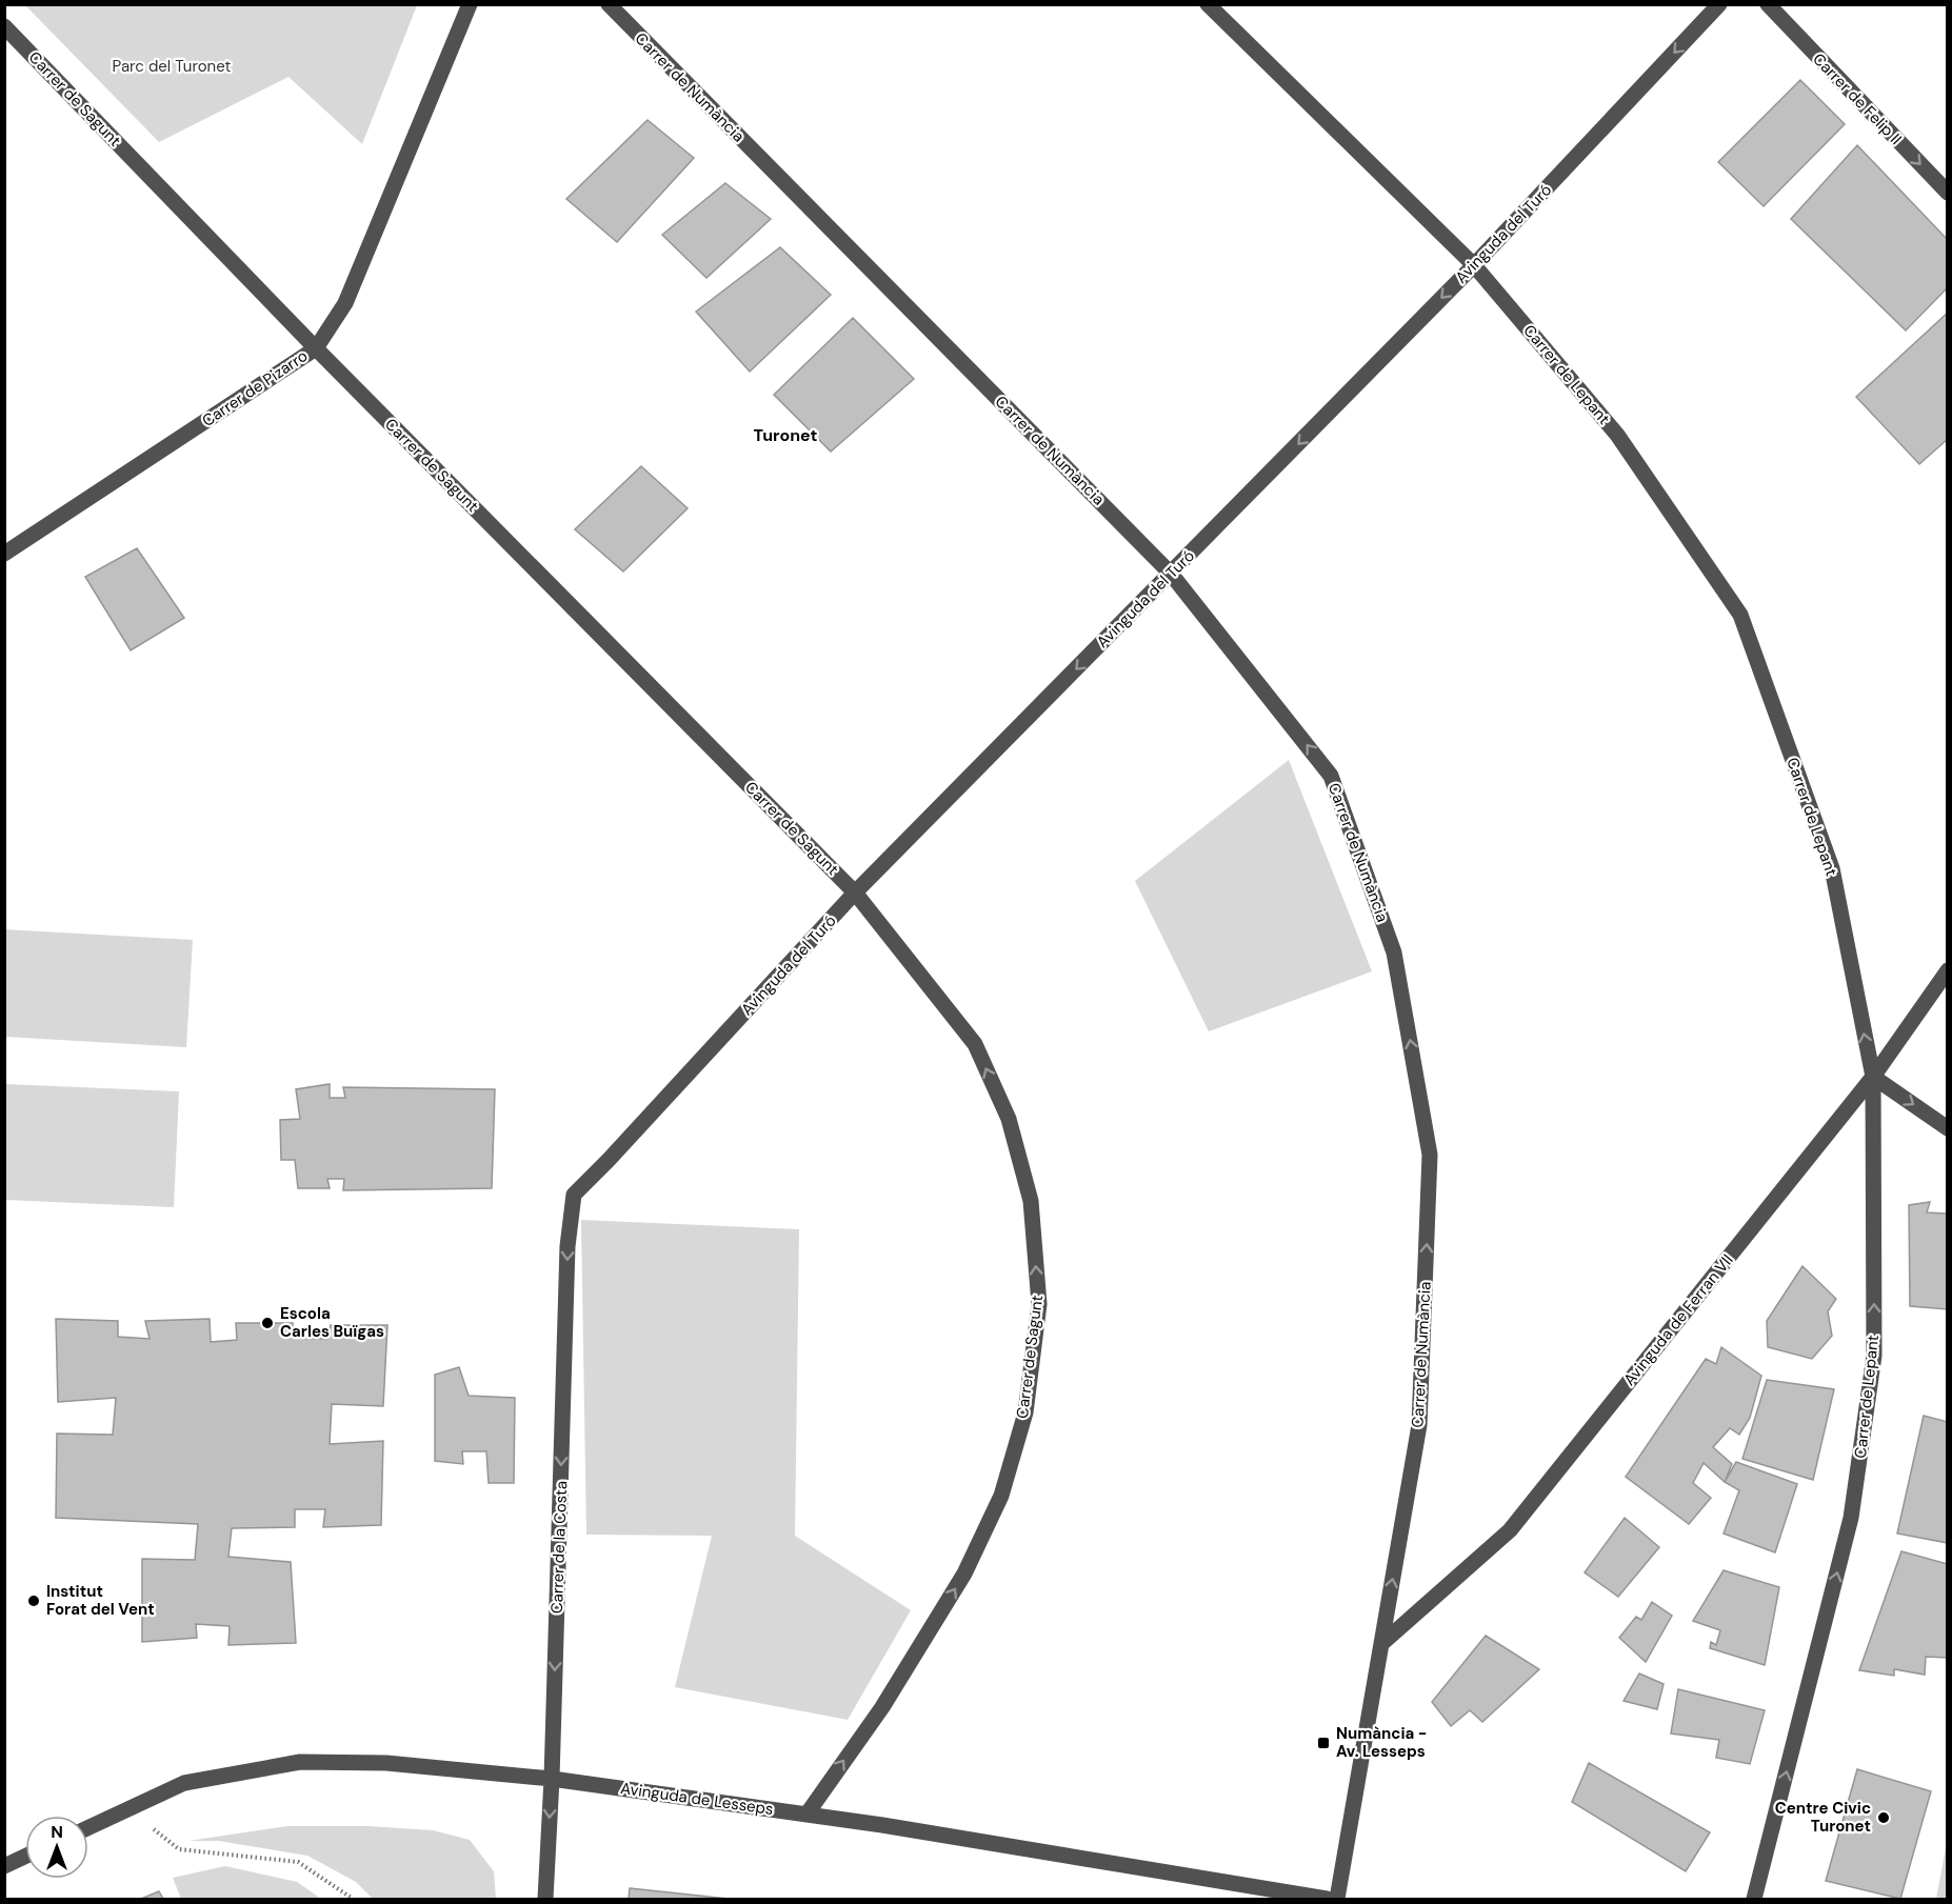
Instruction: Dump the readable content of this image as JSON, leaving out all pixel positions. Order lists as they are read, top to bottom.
{
  "streets": {
    "street": [
      "Carrer de Numància",
      "Carrer de Sagunt",
      "Carrer de Felip II",
      "Avinguda del Turó",
      "Carrer de Lepant",
      "Carrer de Pizarro",
      "Avinguda de Ferran VII",
      "Carrer de la Costa",
      "Avinguda de Lesseps"
    ]
  },
  "crossings": [
    ["Carrer de Numància", "Avinguda del Turó"],
    ["Carrer de Numància", "Avinguda de Ferran VII"],
    ["Carrer de Sagunt", "Avinguda del Turó"],
    ["Carrer de Sagunt", "Carrer de Pizarro"],
    ["Carrer de Sagunt", "Avinguda de Lesseps"],
    ["Avinguda del Turó", "Carrer de Lepant"],
    ["Avinguda del Turó", "Carrer de la Costa"],
    ["Carrer de Lepant", "Avinguda de Ferran VII"],
    ["Carrer de la Costa", "Avinguda de Lesseps"]
  ],
  "one_way": [
    "Carrer de Numància",
    "Carrer de Sagunt",
    "Carrer de Felip II",
    "Avinguda del Turó",
    "Carrer de Lepant",
    "Carrer de la Costa"
  ],
  "districts": ["Turonet"],
  "parks": ["Parc del Turonet"],
  "places": {
    "other": ["Escola Carles Buïgas", "Institut Forat del Vent", "Centre Civic Turonet"],
    "transit": ["Numància - Av. Lesseps"]
  },
  "north": "top"
}
